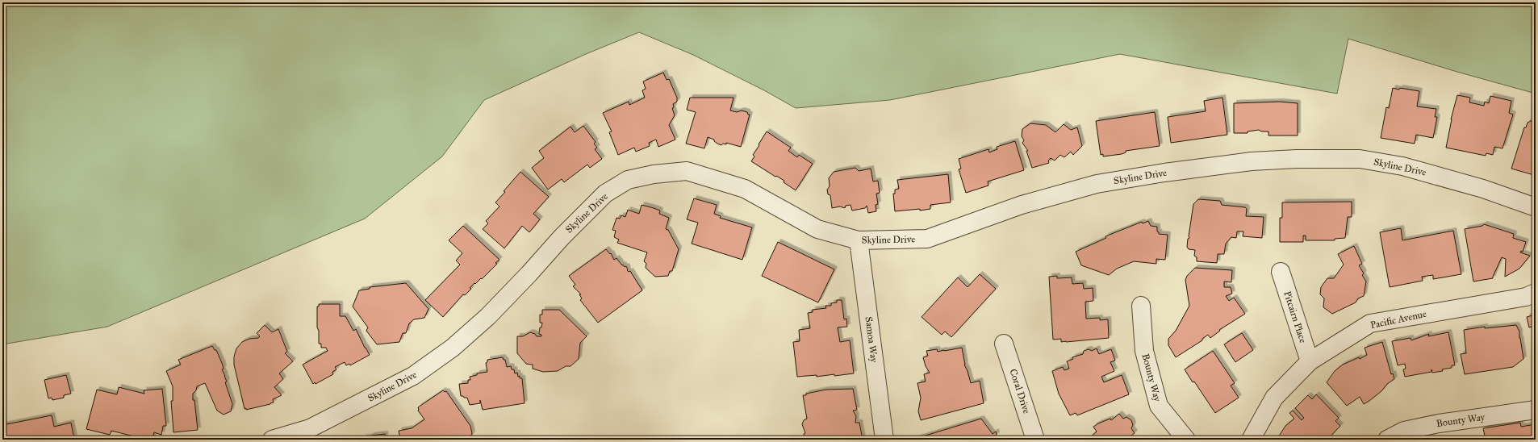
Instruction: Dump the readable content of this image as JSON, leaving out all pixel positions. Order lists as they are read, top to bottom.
{
  "streets": {
    "street": [
      "Skyline Drive",
      "Pitcairn Place",
      "Pacific Avenue",
      "Samoa Way",
      "Bounty Way",
      "Coral Drive"
    ]
  },
  "crossings": [
    ["Skyline Drive", "Samoa Way"],
    ["Pitcairn Place", "Pacific Avenue"]
  ]
}
